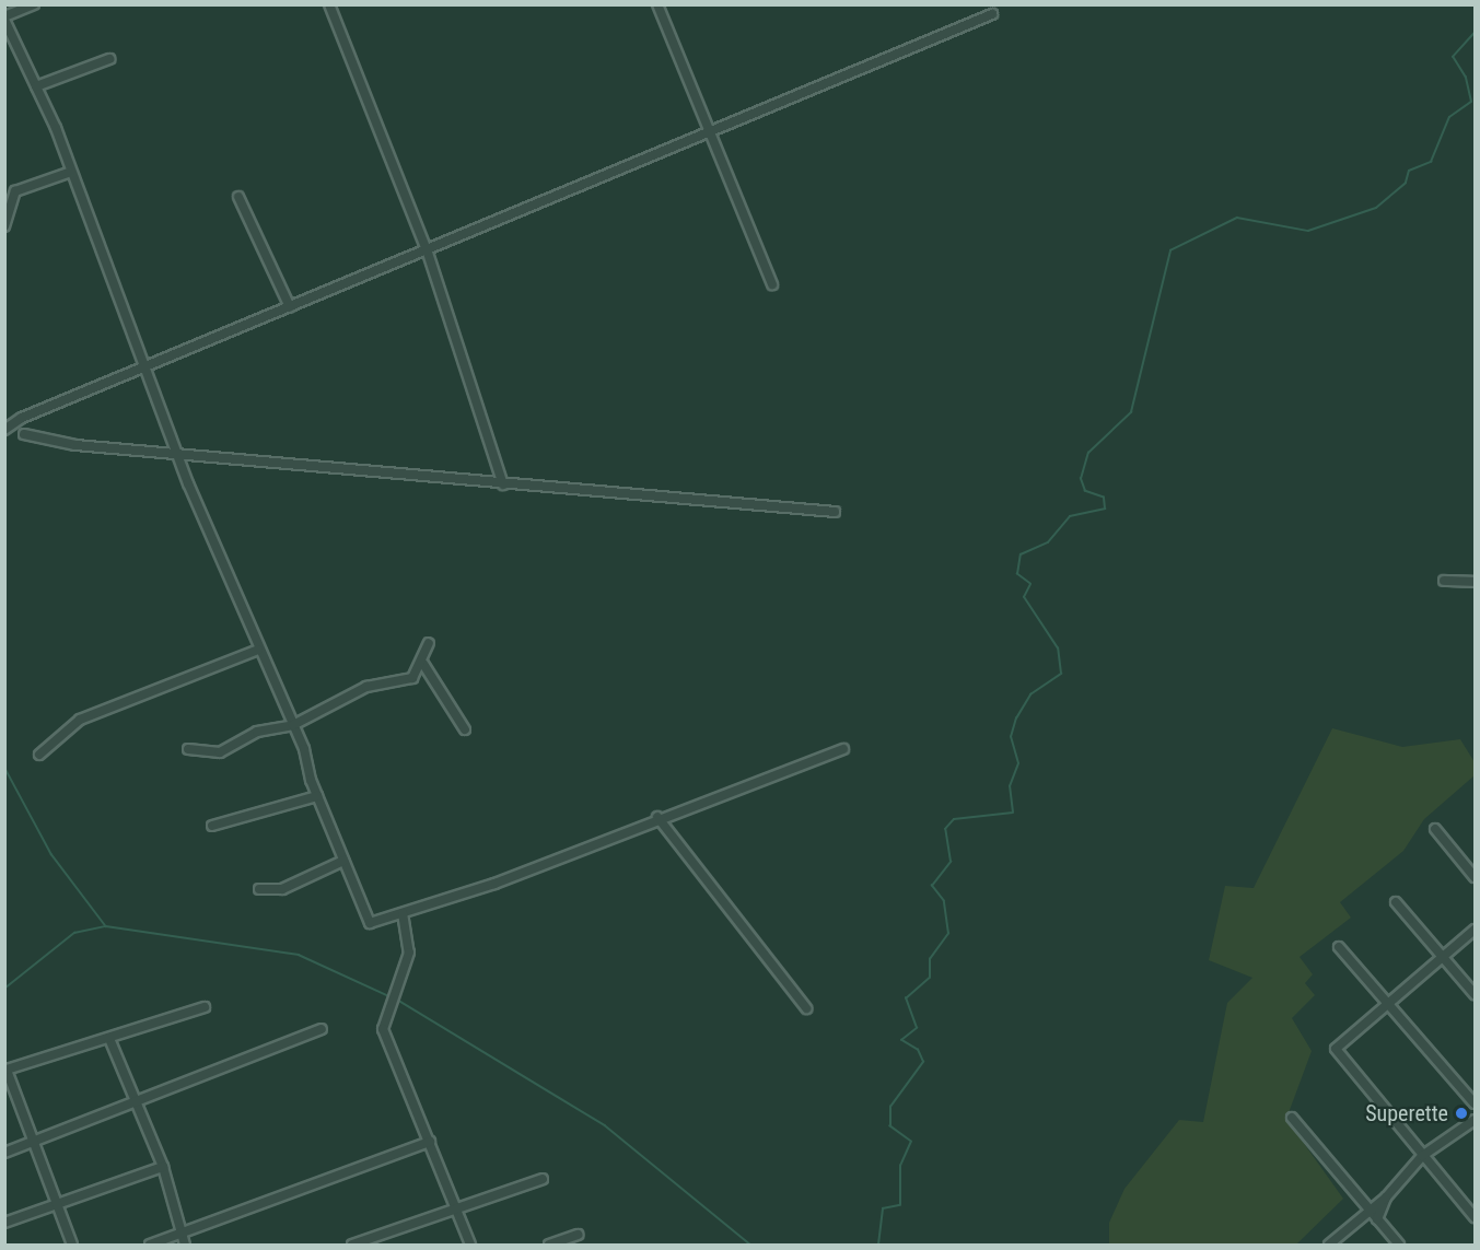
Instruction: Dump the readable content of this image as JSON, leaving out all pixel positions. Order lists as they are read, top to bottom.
{
  "places": ["Superette"]
}
